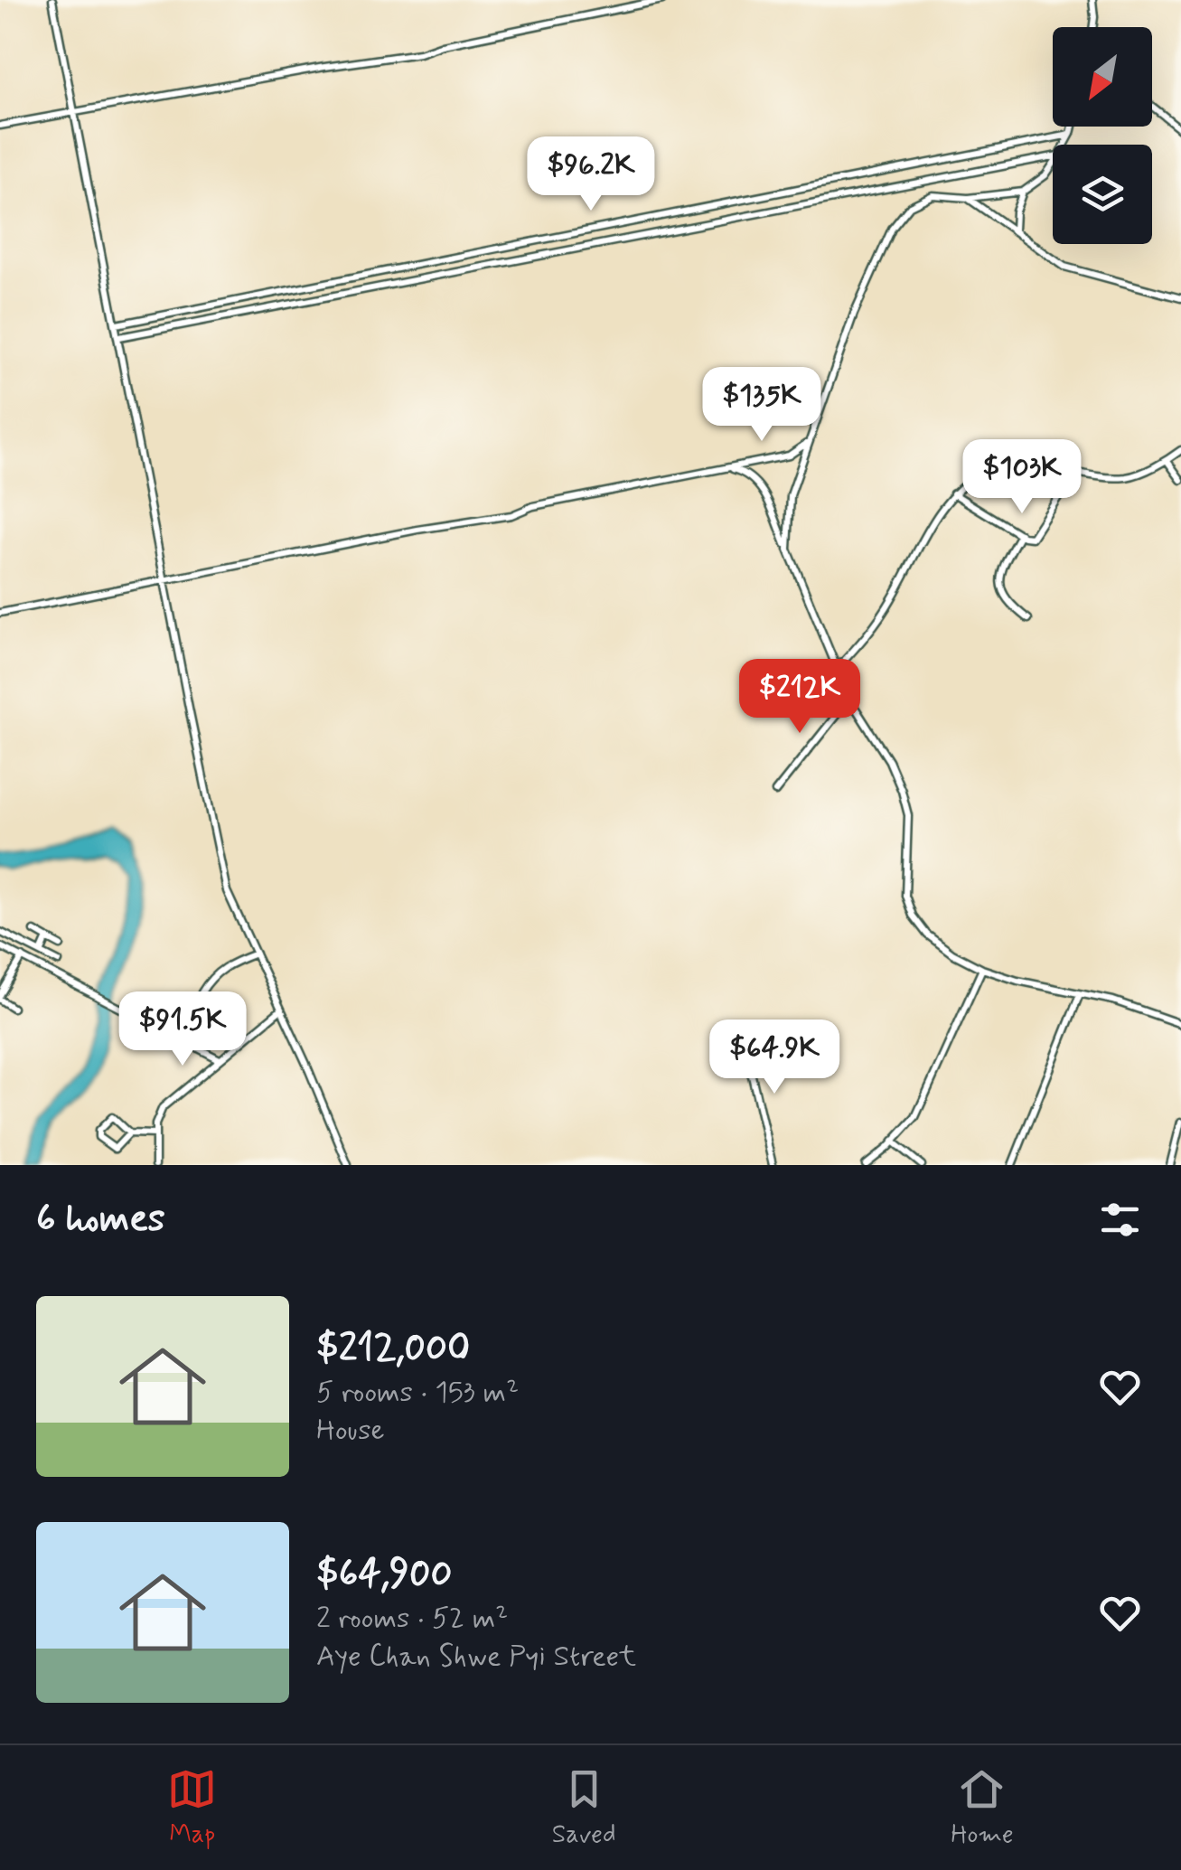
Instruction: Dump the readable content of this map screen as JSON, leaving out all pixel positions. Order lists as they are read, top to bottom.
{
  "north": "bottom left",
  "page": {
    "price": [
      "$96.2K",
      "$135K",
      "$103K",
      "$212K",
      "$91.5K",
      "$64.9K"
    ],
    "heading": "6 homes",
    "list": [
      {
        "name": "$212,000",
        "note": "5 rooms · 153 m² · House"
      },
      {
        "name": "$64,900",
        "note": "2 rooms · 52 m² · Aye Chan Shwe Pyi Street"
      }
    ],
    "tabs": ["Map", "Saved", "Home"]
  }
}
